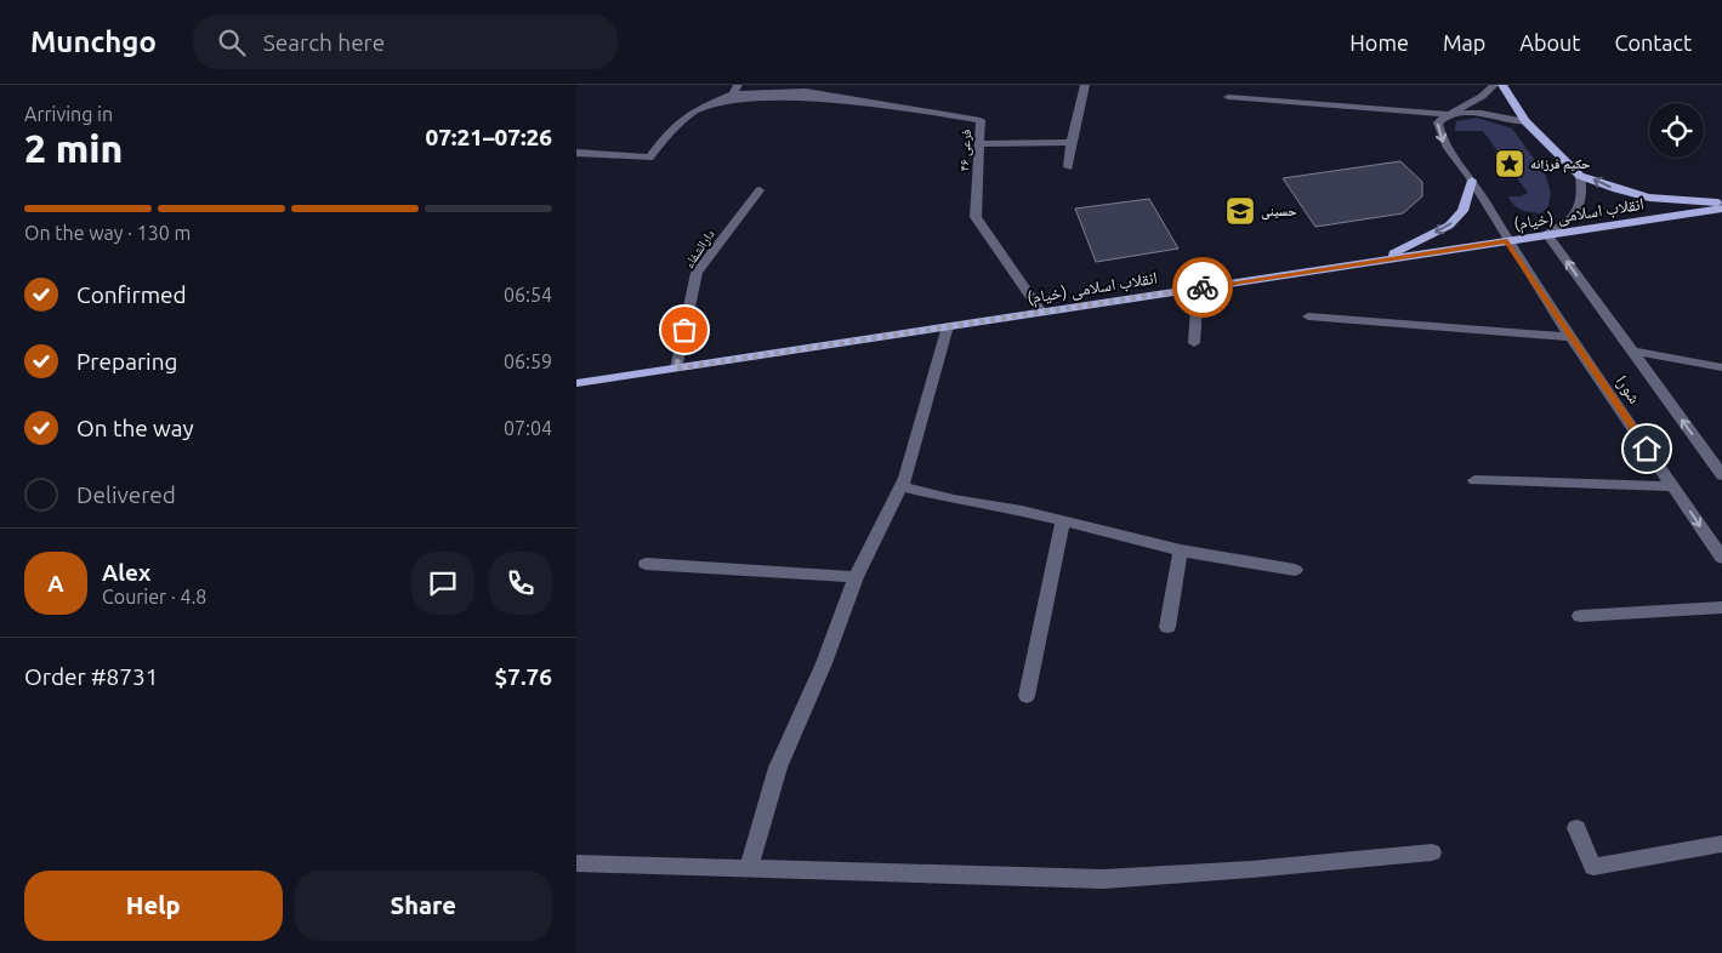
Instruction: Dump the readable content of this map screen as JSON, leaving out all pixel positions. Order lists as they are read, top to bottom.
{
  "streets": {
    "main road": ["انقلاب اسلامی (خیام)"],
    "street": ["فرعی ۴۶", "دارالشفاء", "شورا"]
  },
  "crossings": [
    ["فرعی ۴۶", "انقلاب اسلامی (خیام)"],
    ["انقلاب اسلامی (خیام)", "دارالشفاء"],
    ["انقلاب اسلامی (خیام)", "شورا"]
  ],
  "places": {
    "place": ["حکیم فرزانه"],
    "school or university": ["حسینی"]
  },
  "page": {
    "header": "Munchgo",
    "search": "Search here",
    "nav": [
      "Home",
      "Map",
      "About",
      "Contact"
    ],
    "heading": ["2 min", "Arriving in", "07:21–07:26"],
    "panel": [
      "Alex",
      "Courier · 4.8",
      "Order #8731",
      "$7.76"
    ],
    "bar": "On the way · 130 m",
    "list": [
      ["Confirmed", "06:54"],
      ["Preparing", "06:59"],
      ["On the way", "07:04"],
      "Delivered"
    ],
    "round": "A",
    "buttons": ["Help", "Share"]
  }
}
